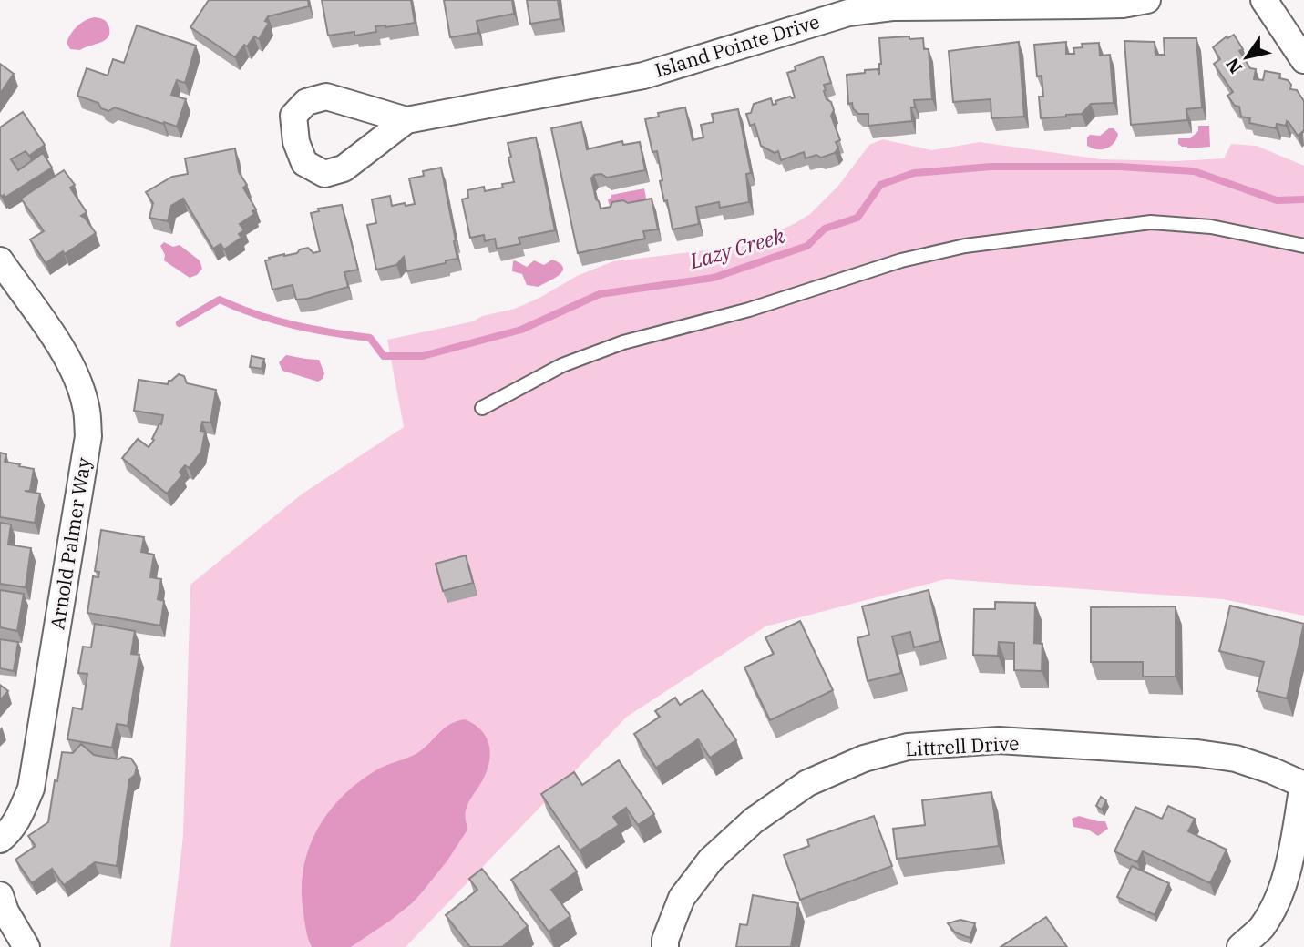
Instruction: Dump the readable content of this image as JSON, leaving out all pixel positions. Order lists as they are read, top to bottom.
{
  "streets": {
    "street": ["Island Pointe Drive", "Arnold Palmer Way", "Littrell Drive"]
  },
  "water": ["Lazy Creek"],
  "north": "bottom left"
}
